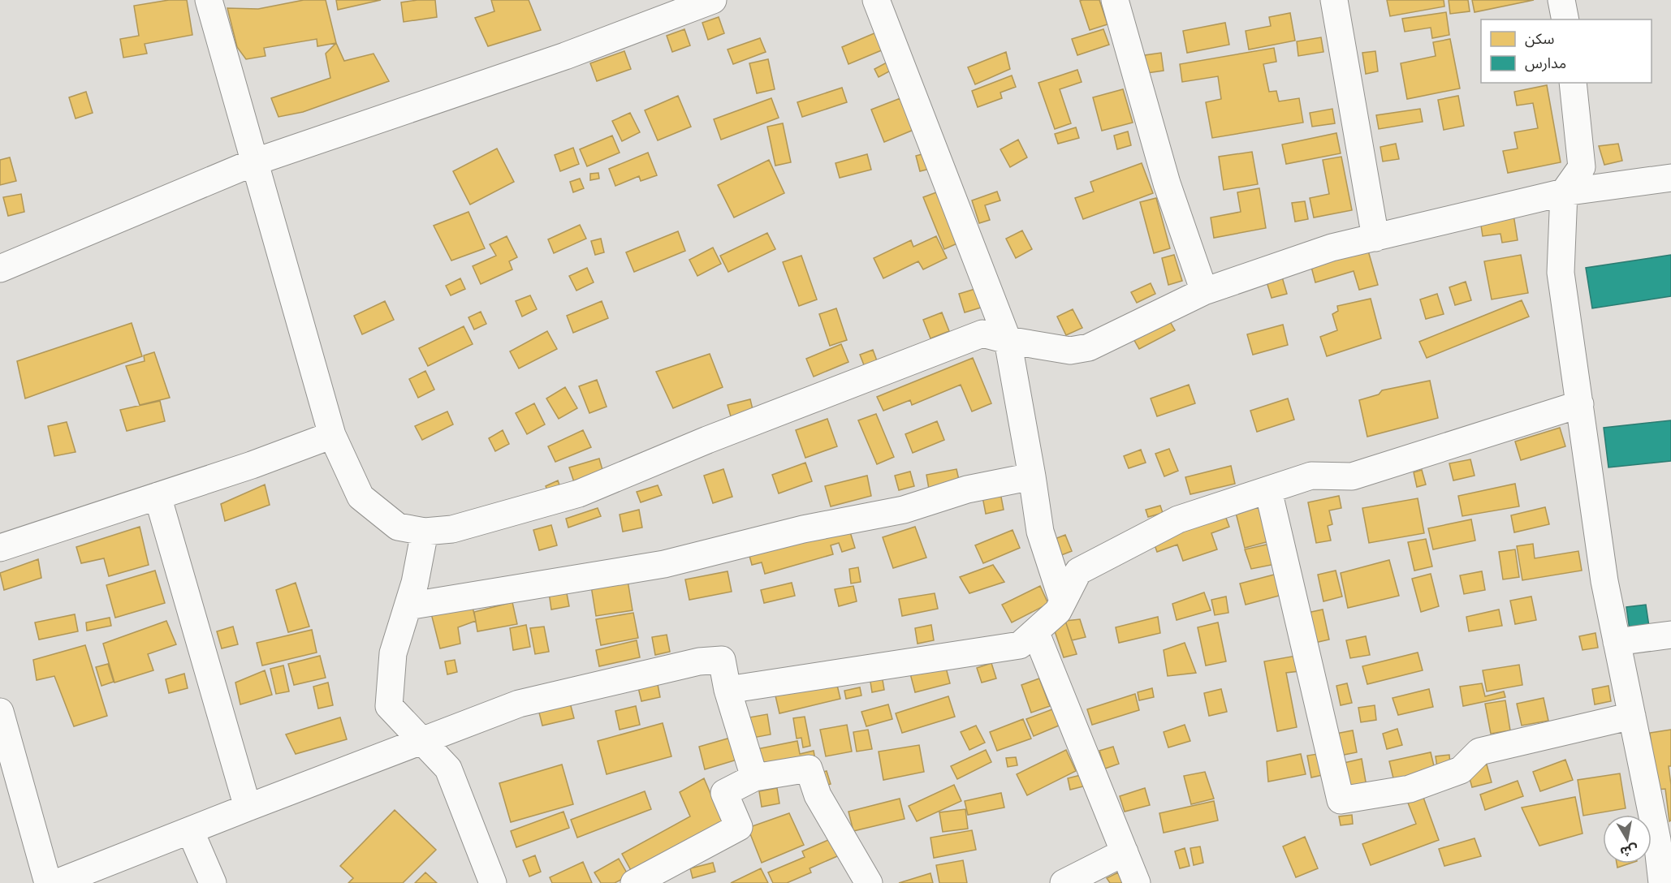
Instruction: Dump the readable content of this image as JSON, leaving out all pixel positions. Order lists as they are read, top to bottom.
{
  "legend": ["سكن", "مدارس"],
  "north": "bottom"
}
